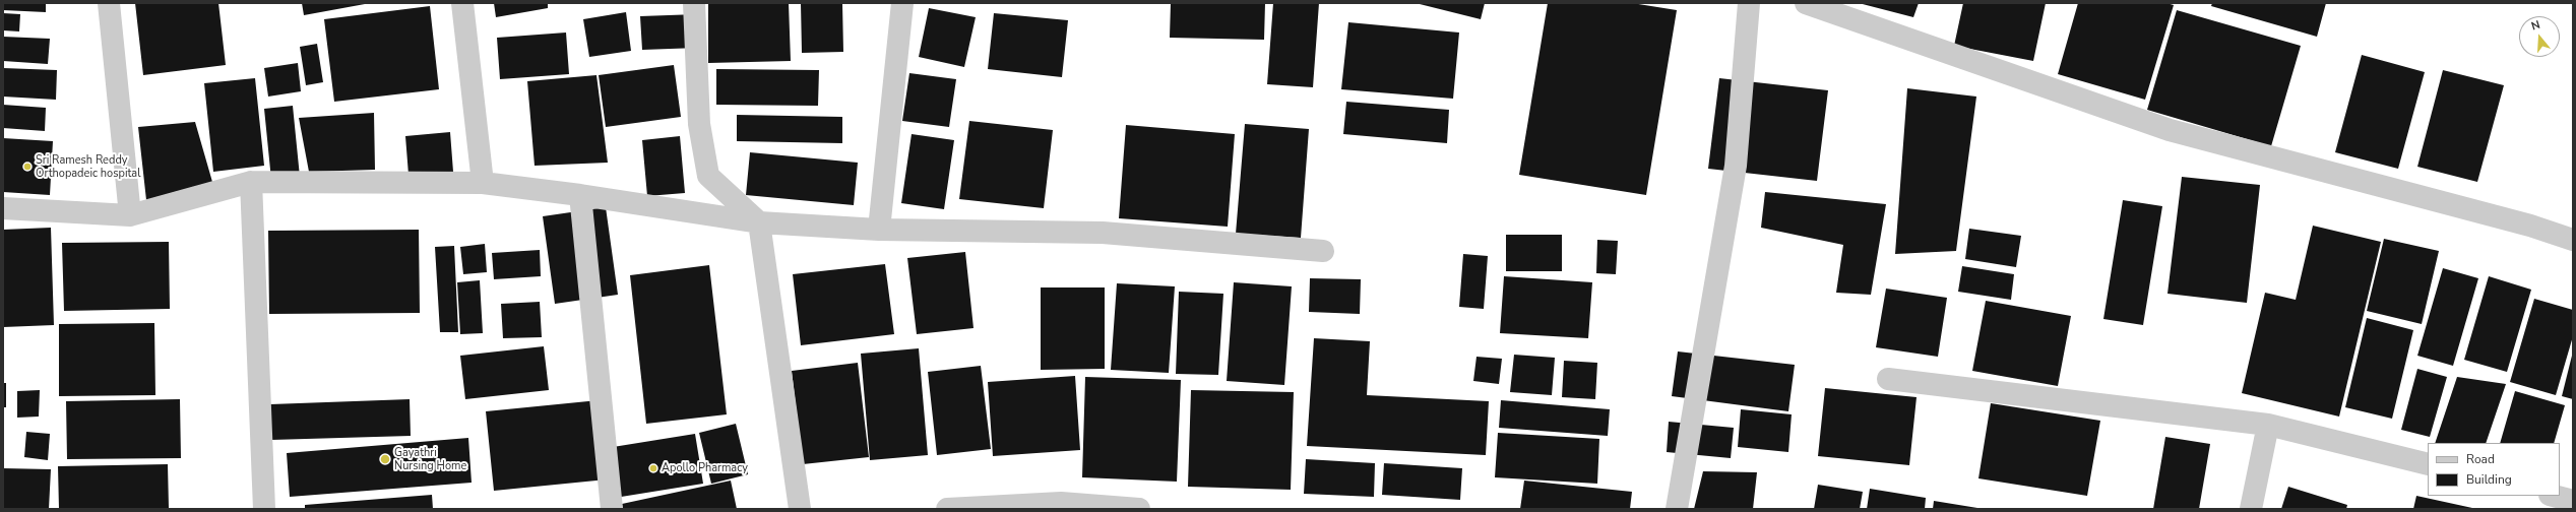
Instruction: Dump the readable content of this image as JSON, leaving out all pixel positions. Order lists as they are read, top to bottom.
{
  "places": ["Sri Ramesh Reddy Orthopadeic hospital", "Gayathri Nursing Home", "Apollo Pharmacy"],
  "legend": ["Road", "Building"],
  "north": "top"
}
